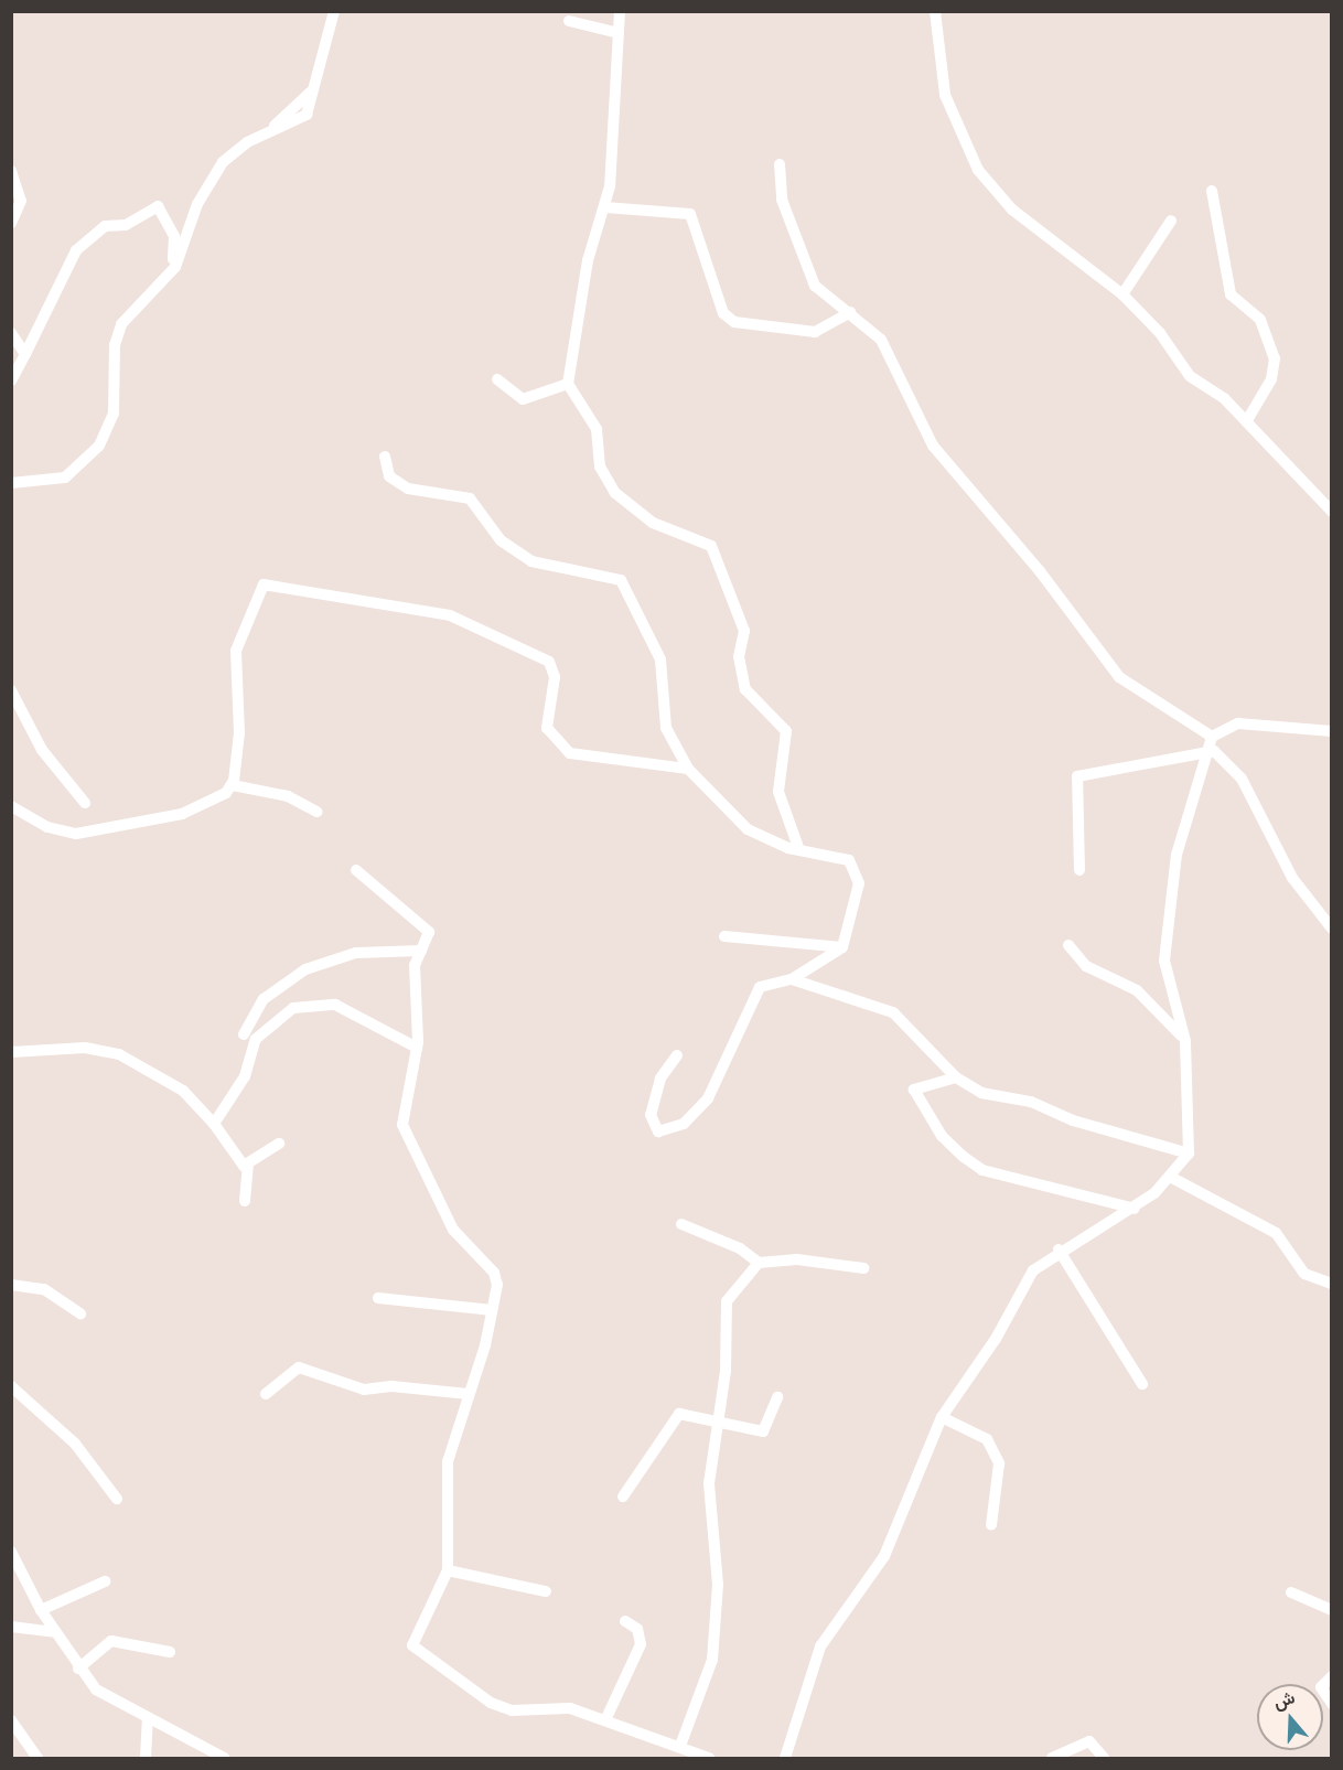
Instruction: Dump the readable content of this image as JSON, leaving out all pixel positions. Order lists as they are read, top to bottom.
{
  "north": "top"
}
